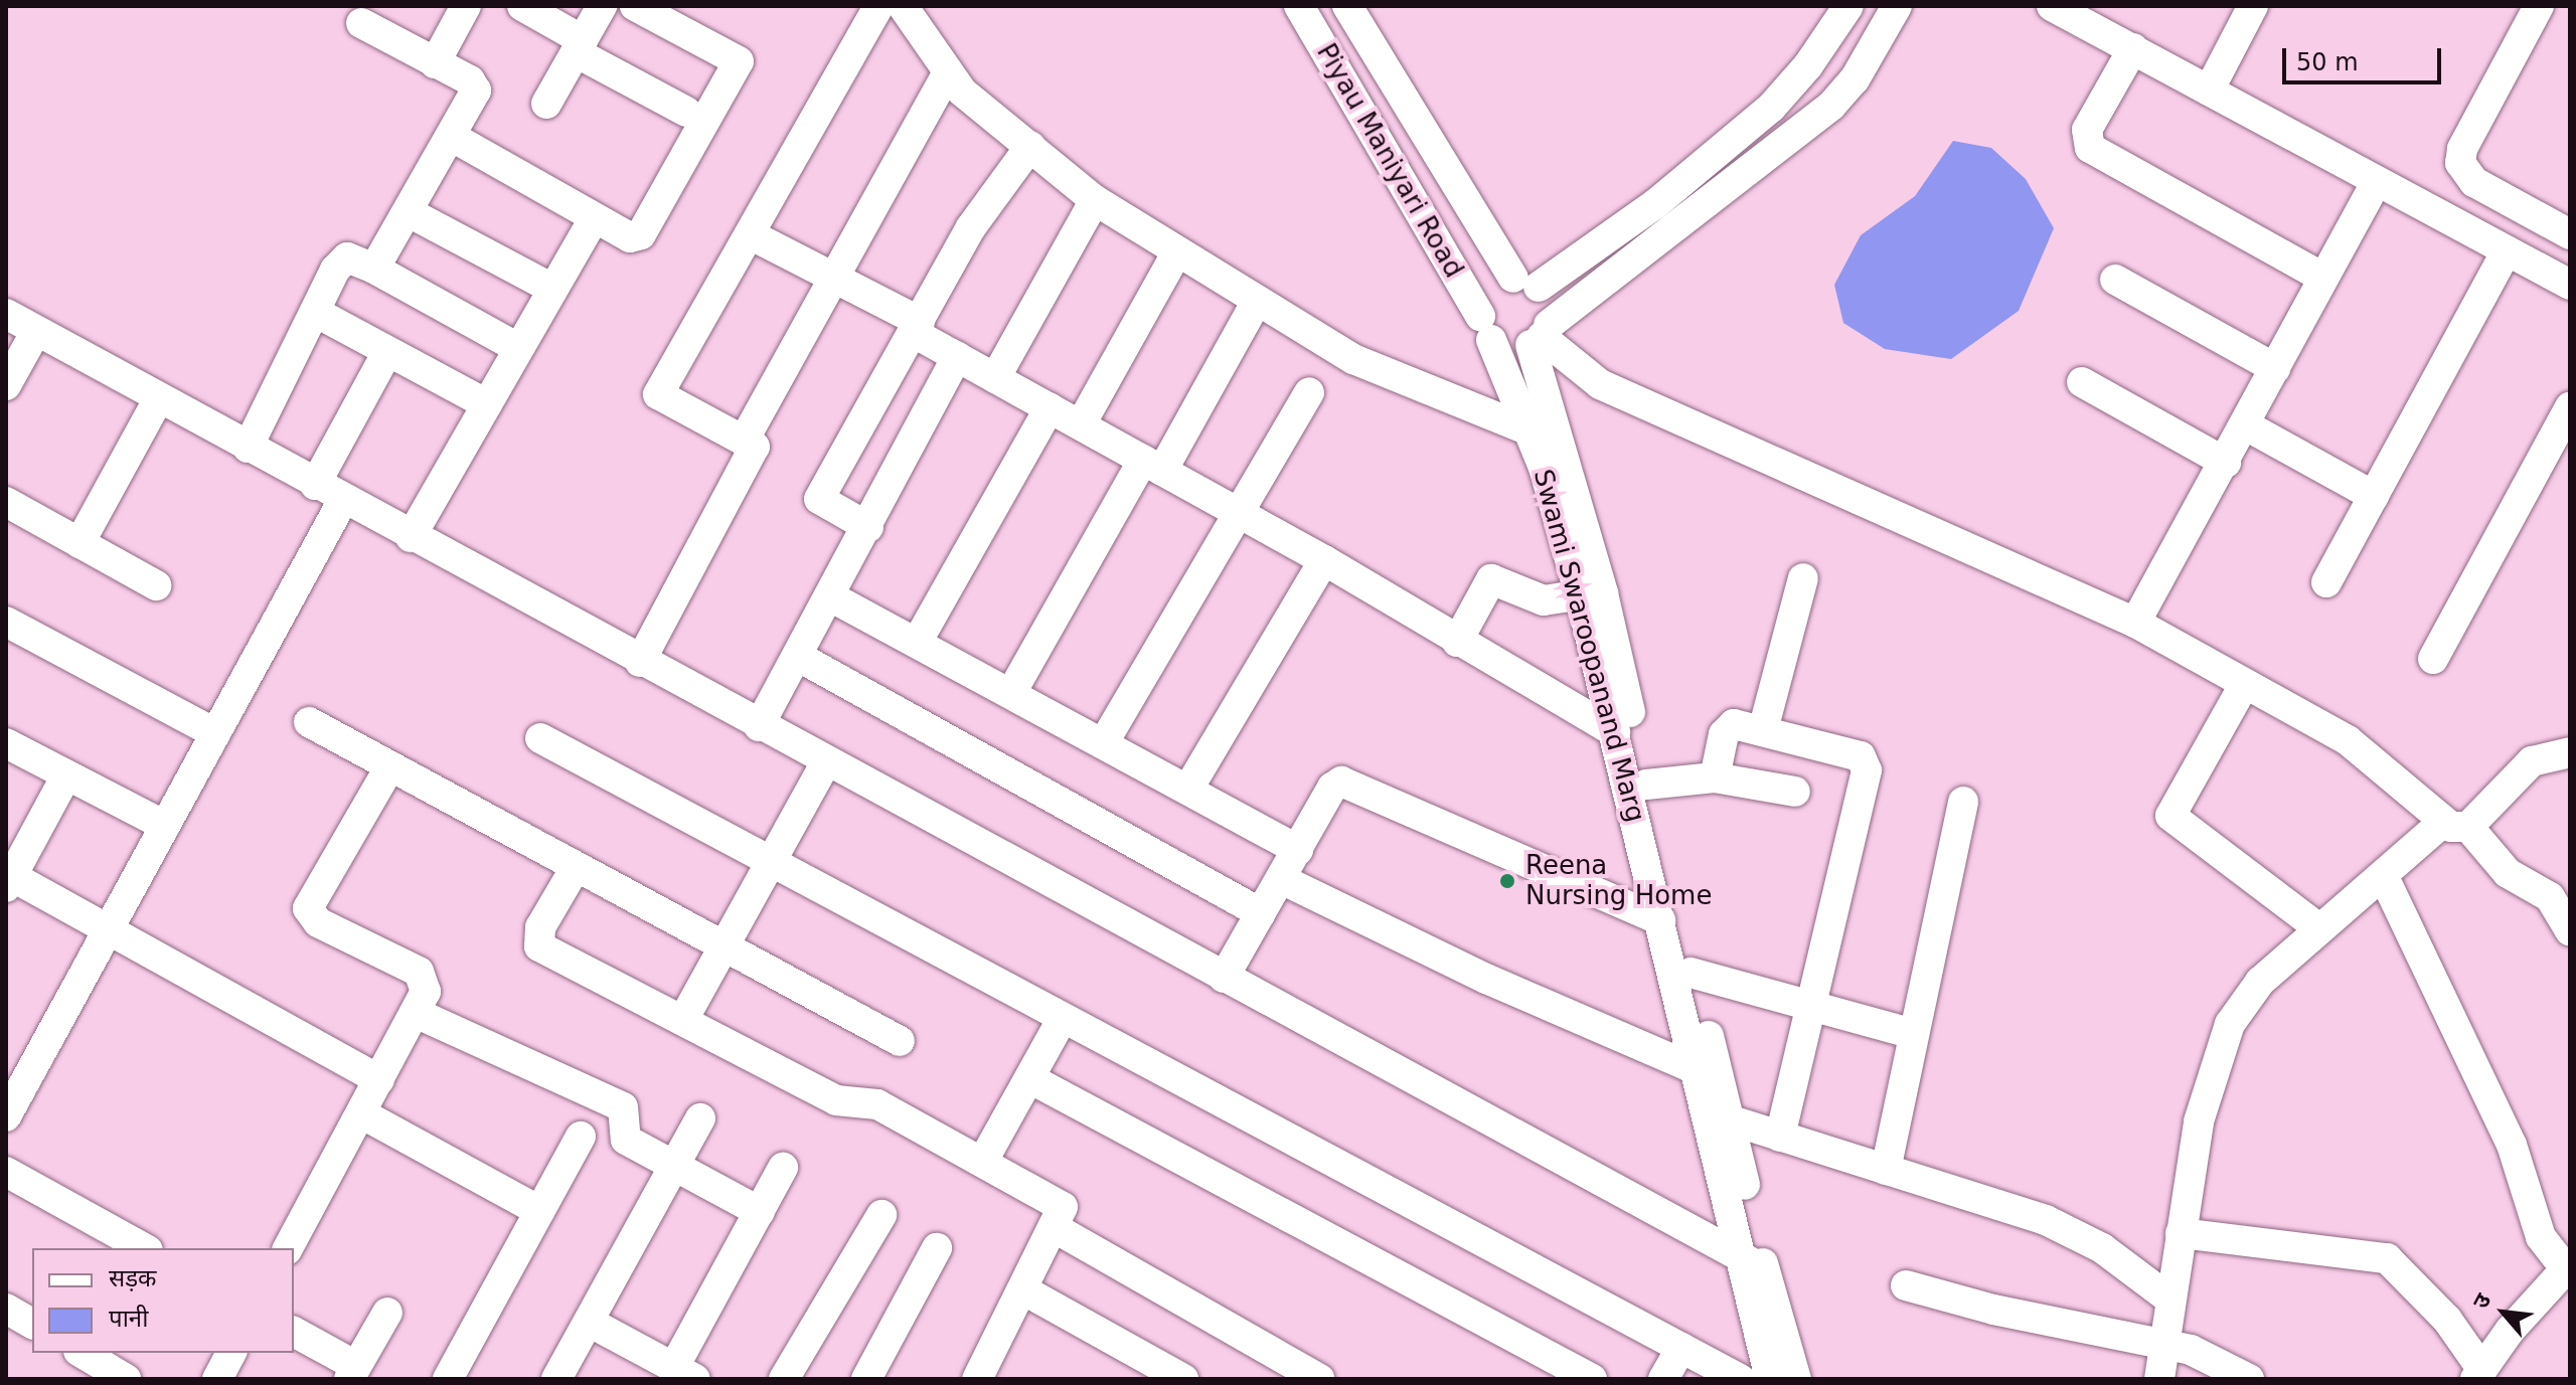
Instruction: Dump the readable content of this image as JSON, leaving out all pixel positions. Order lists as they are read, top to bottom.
{
  "streets": {
    "street": ["Piyau Maniyari Road", "Swami Swaroopanand Marg"]
  },
  "crossings": [
    ["Piyau Maniyari Road", "Swami Swaroopanand Marg"]
  ],
  "places": ["Reena Nursing Home"],
  "legend": ["सड़क", "पानी"],
  "scale_bar": "50 m",
  "north": "top left"
}
